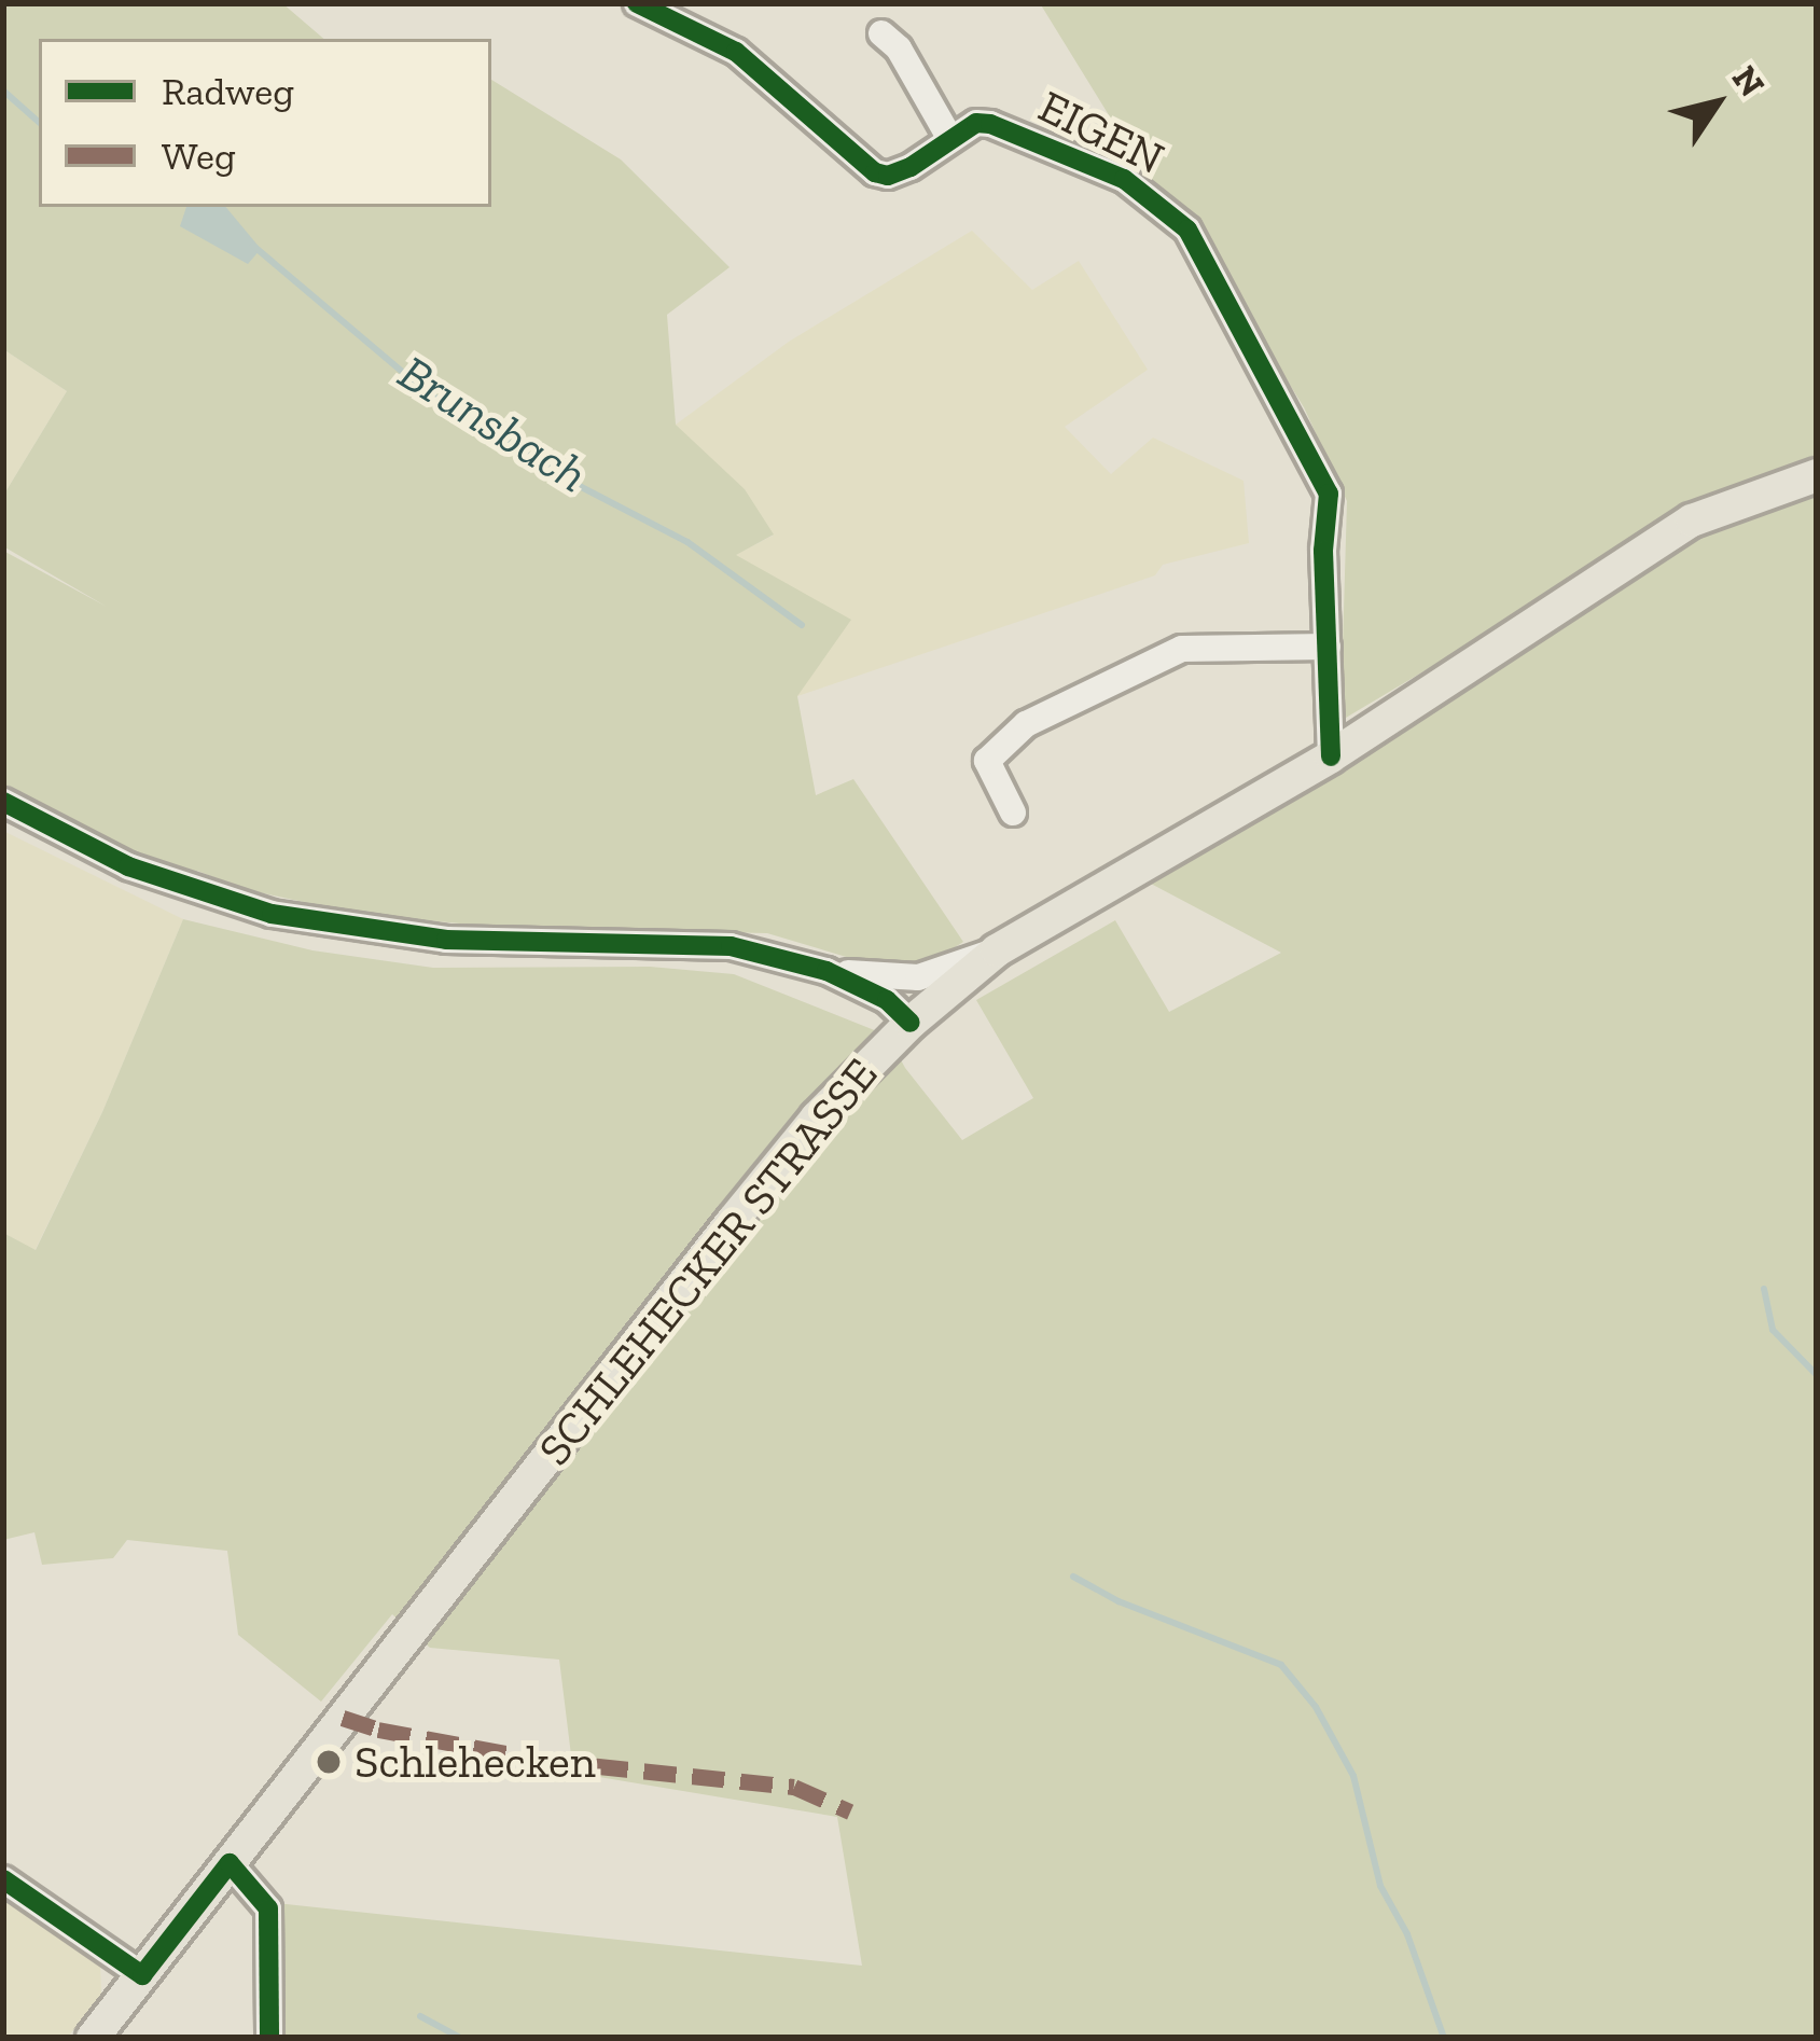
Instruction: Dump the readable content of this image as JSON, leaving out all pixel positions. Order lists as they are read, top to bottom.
{
  "streets": {
    "main road": ["SCHLEHECKER STRASSE"],
    "street": ["EIGEN"]
  },
  "crossings": [
    ["EIGEN", "SCHLEHECKER STRASSE"]
  ],
  "water": ["Brunsbach"],
  "places": ["Schlehecken"],
  "legend": ["Radweg", "Weg"],
  "north": "top right"
}
